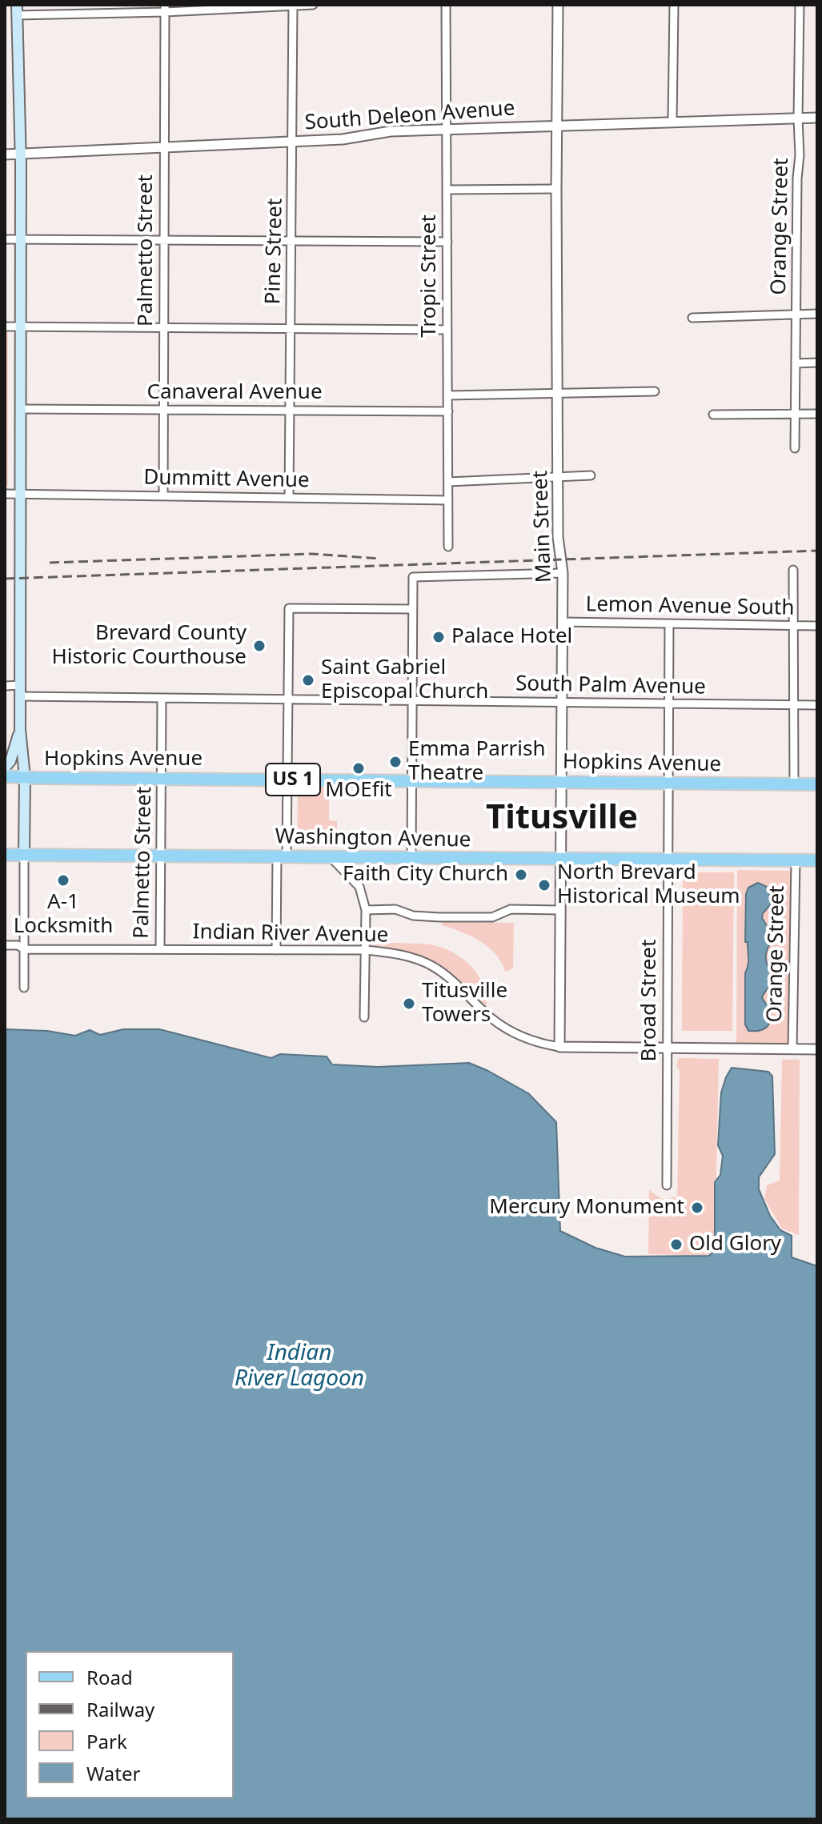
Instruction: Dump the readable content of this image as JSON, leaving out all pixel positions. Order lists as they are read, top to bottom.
{
  "streets": {
    "main road": ["Hopkins Avenue", "US 1", "Washington Avenue"],
    "street": [
      "South Deleon Avenue",
      "Orange Street",
      "Palmetto Street",
      "Pine Street",
      "Tropic Street",
      "Canaveral Avenue",
      "Dummitt Avenue",
      "Main Street",
      "Lemon Avenue South",
      "South Palm Avenue",
      "Indian River Avenue",
      "Broad Street"
    ]
  },
  "crossings": [
    ["South Deleon Avenue", "Orange Street"],
    ["South Deleon Avenue", "Palmetto Street"],
    ["South Deleon Avenue", "Pine Street"],
    ["South Deleon Avenue", "Tropic Street"],
    ["South Deleon Avenue", "Main Street"],
    ["Orange Street", "Washington Avenue"],
    ["Orange Street", "Indian River Avenue"],
    ["Palmetto Street", "Canaveral Avenue"],
    ["Palmetto Street", "Dummitt Avenue"],
    ["Palmetto Street", "South Palm Avenue"],
    ["Palmetto Street", "Hopkins Avenue"],
    ["Palmetto Street", "Washington Avenue"],
    ["Palmetto Street", "Indian River Avenue"],
    ["Pine Street", "Canaveral Avenue"],
    ["Pine Street", "Dummitt Avenue"],
    ["Tropic Street", "Canaveral Avenue"],
    ["Tropic Street", "Dummitt Avenue"],
    ["Main Street", "Lemon Avenue South"],
    ["Main Street", "South Palm Avenue"],
    ["Main Street", "Hopkins Avenue"],
    ["Main Street", "Washington Avenue"],
    ["Main Street", "Indian River Avenue"],
    ["Lemon Avenue South", "Broad Street"],
    ["South Palm Avenue", "Broad Street"],
    ["Hopkins Avenue", "Broad Street"],
    ["Washington Avenue", "Broad Street"],
    ["Indian River Avenue", "Broad Street"]
  ],
  "districts": ["Titusville"],
  "water": ["Indian River Lagoon"],
  "places": [
    "Palace Hotel",
    "Brevard County Historic Courthouse",
    "Saint Gabriel Episcopal Church",
    "Emma Parrish Theatre",
    "MOEfit",
    "Faith City Church",
    "A-1 Locksmith",
    "North Brevard Historical Museum",
    "Titusville Towers",
    "Mercury Monument",
    "Old Glory"
  ],
  "legend": [
    "Road",
    "Railway",
    "Park",
    "Water"
  ]
}
